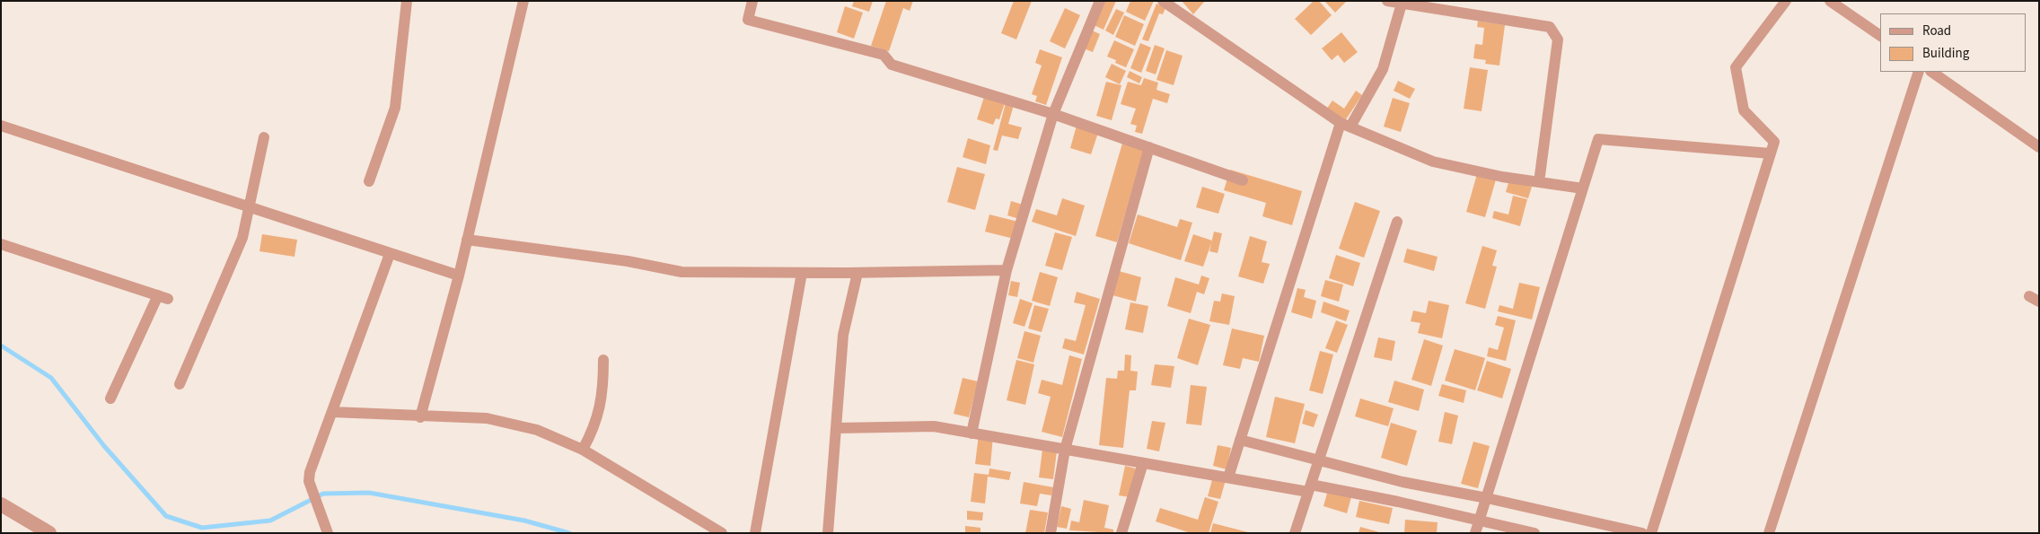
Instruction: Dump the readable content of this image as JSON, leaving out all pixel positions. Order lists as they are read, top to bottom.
{
  "legend": ["Road", "Building"]
}
